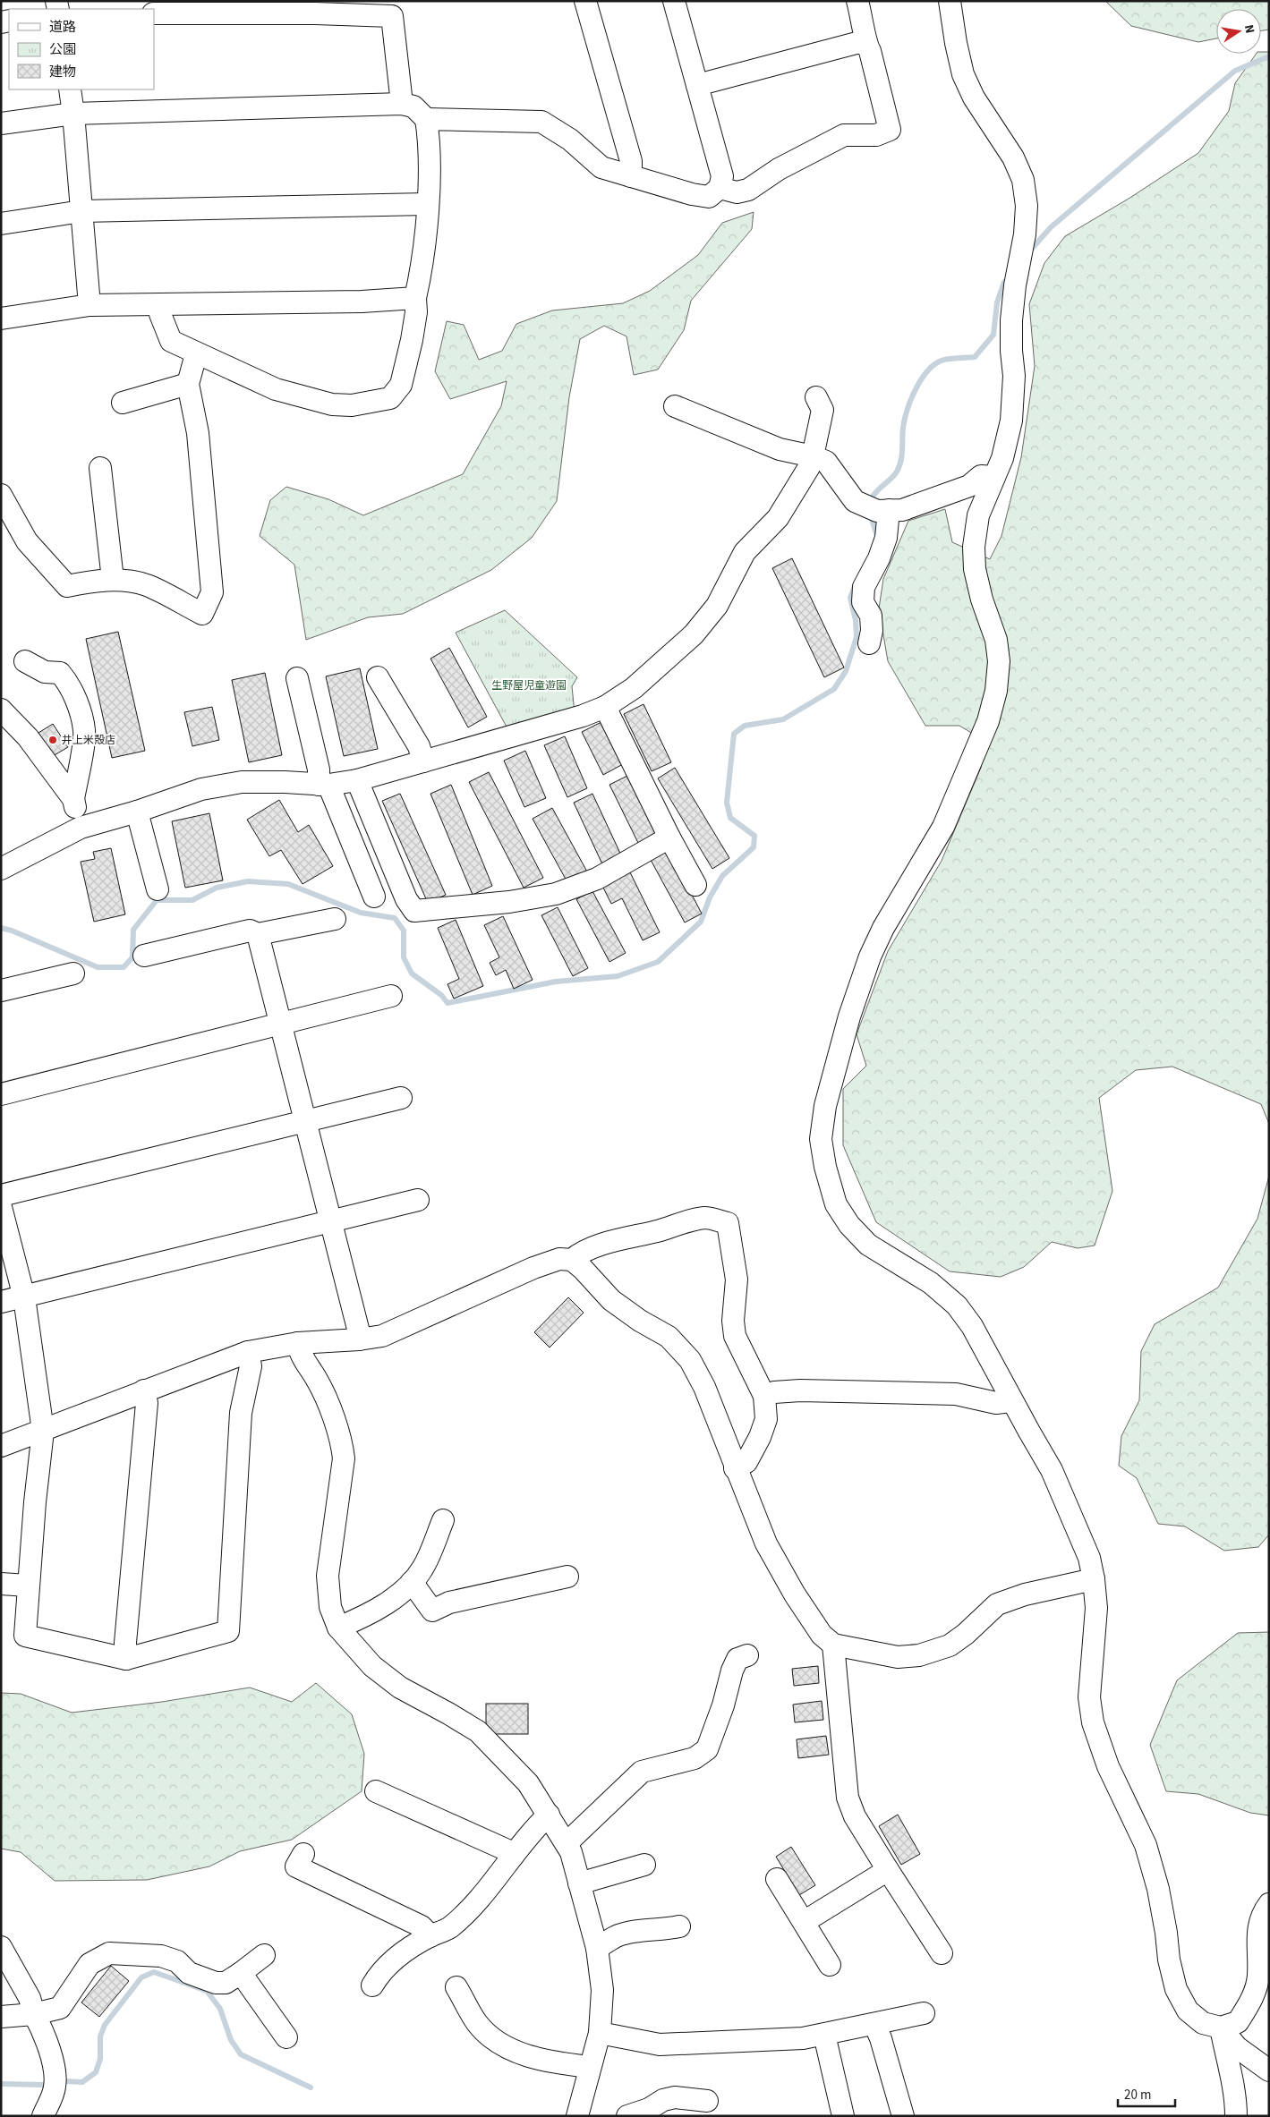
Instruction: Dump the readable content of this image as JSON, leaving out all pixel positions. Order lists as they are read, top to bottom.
{
  "parks": ["生野屋児童遊園"],
  "places": ["井上米殻店"],
  "legend": ["道路", "公園", "建物"],
  "scale_bar": "20 m",
  "north": "right"
}
